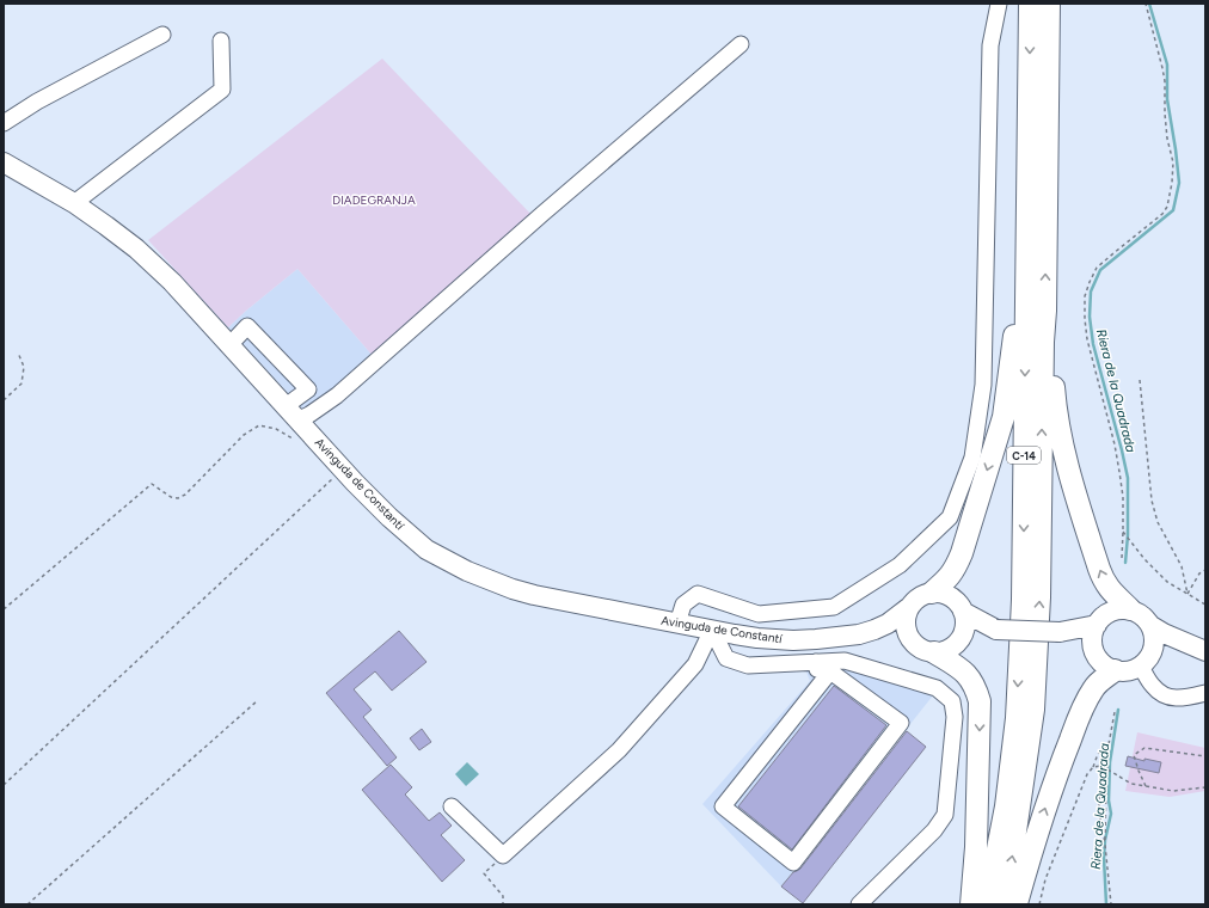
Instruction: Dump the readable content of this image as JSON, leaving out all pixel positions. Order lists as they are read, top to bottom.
{
  "streets": {
    "highway": ["C-14"],
    "main road": ["Avinguda de Constantí"]
  },
  "water": ["Riera de la Quadrada"],
  "parks": ["DIADEGRANJA"]
}
